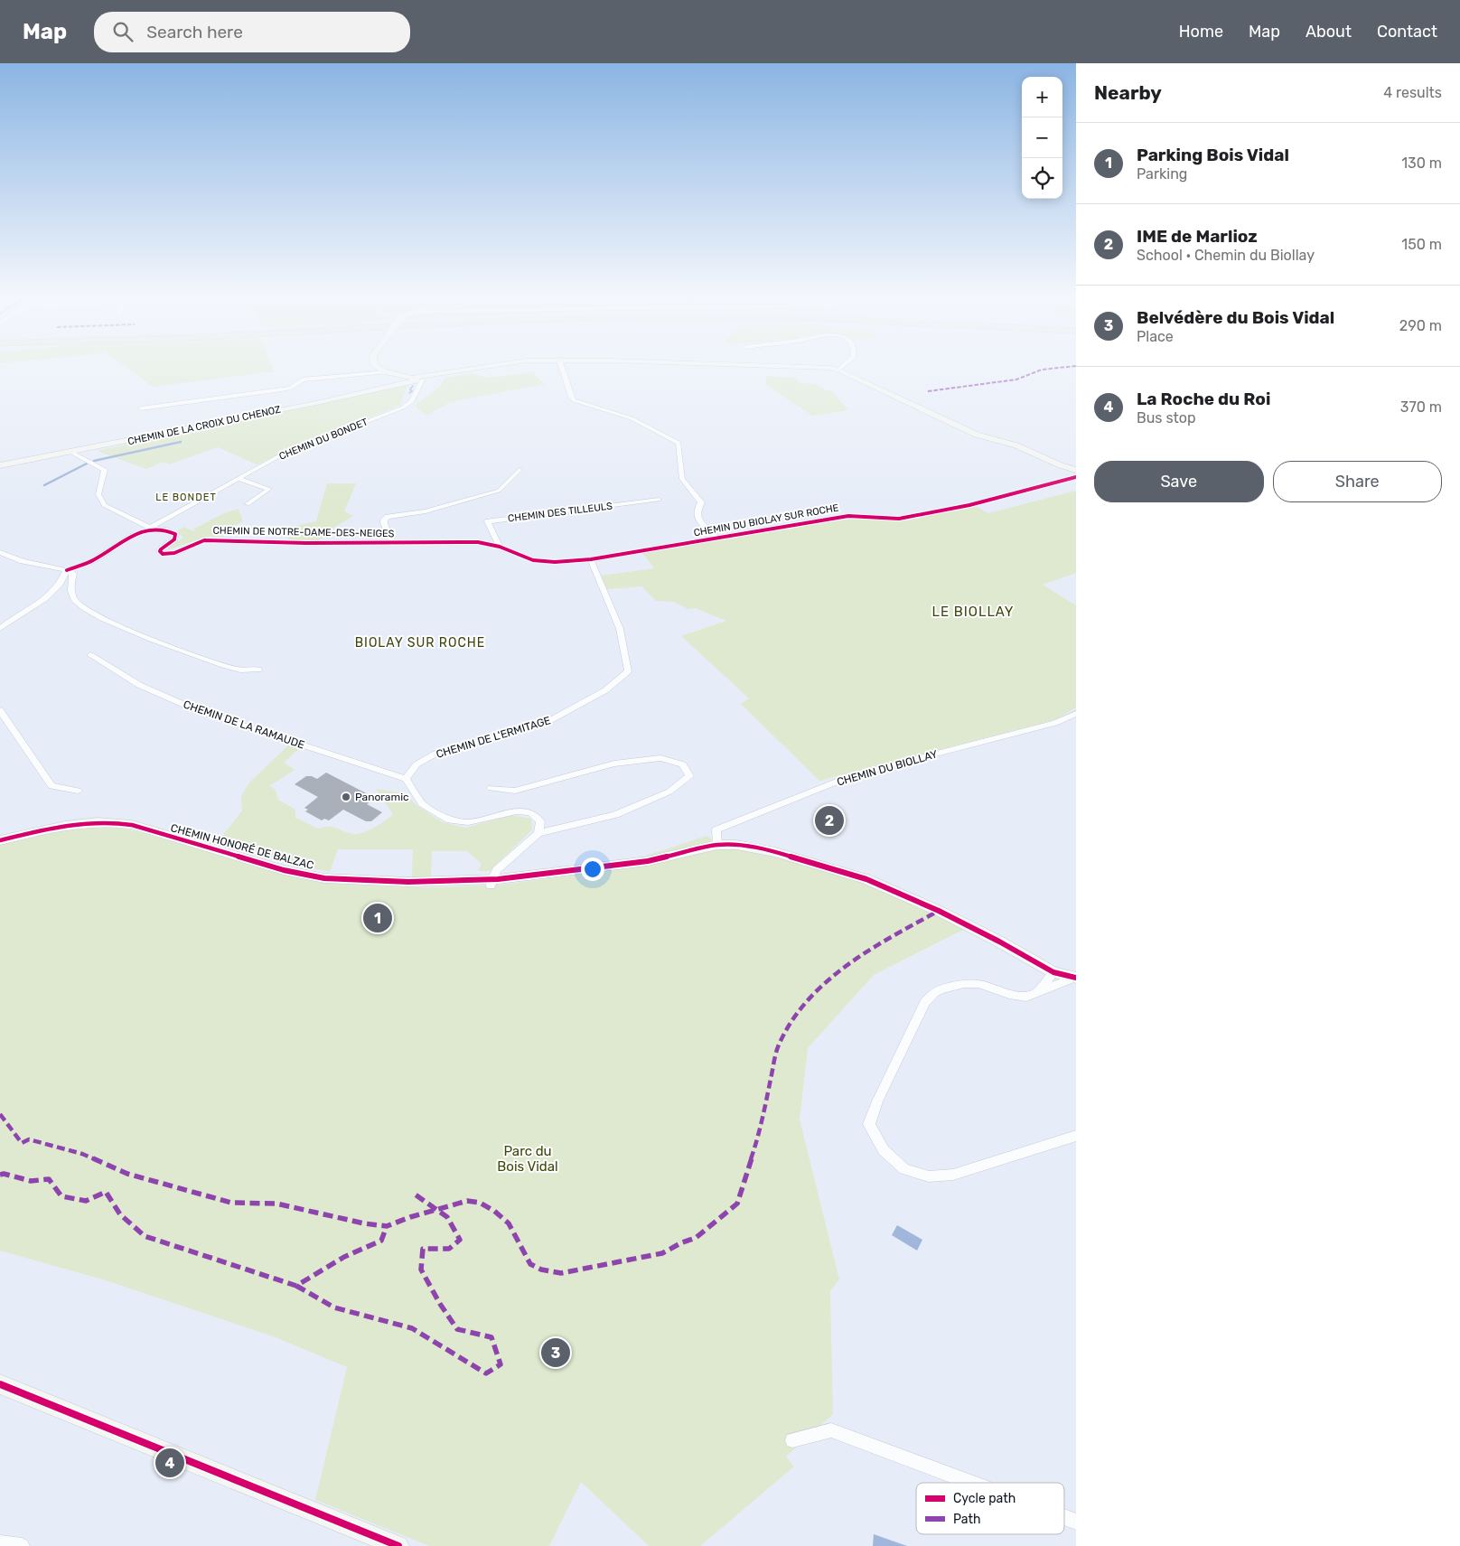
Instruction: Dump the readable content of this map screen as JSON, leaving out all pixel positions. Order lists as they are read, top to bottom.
{
  "streets": {
    "street": [
      "CHEMIN DE LA CROIX DU CHENOZ",
      "CHEMIN DU BONDET",
      "CHEMIN DES TILLEULS",
      "CHEMIN DU BIOLAY SUR ROCHE",
      "CHEMIN DE NOTRE-DAME-DES-NEIGES",
      "CHEMIN DE LA RAMAUDE",
      "CHEMIN DE L'ERMITAGE",
      "CHEMIN DU BIOLLAY",
      "CHEMIN HONORÉ DE BALZAC"
    ]
  },
  "crossings": [
    ["CHEMIN DE LA CROIX DU CHENOZ", "CHEMIN DU BONDET"],
    ["CHEMIN DU BONDET", "CHEMIN DE NOTRE-DAME-DES-NEIGES"],
    ["CHEMIN DES TILLEULS", "CHEMIN DE NOTRE-DAME-DES-NEIGES"],
    ["CHEMIN DU BIOLAY SUR ROCHE", "CHEMIN DE NOTRE-DAME-DES-NEIGES"],
    ["CHEMIN DU BIOLAY SUR ROCHE", "CHEMIN DE L'ERMITAGE"],
    ["CHEMIN DE NOTRE-DAME-DES-NEIGES", "CHEMIN DE L'ERMITAGE"],
    ["CHEMIN DE LA RAMAUDE", "CHEMIN DE L'ERMITAGE"],
    ["CHEMIN DU BIOLLAY", "CHEMIN HONORÉ DE BALZAC"]
  ],
  "districts": ["LE BONDET", "LE BIOLLAY", "BIOLAY SUR ROCHE"],
  "parks": ["Parc du Bois Vidal"],
  "places": ["Panoramic"],
  "legend": ["Cycle path", "Path"],
  "page": {
    "header": "Map",
    "search": "Search here",
    "nav": [
      "Home",
      "Map",
      "About",
      "Contact"
    ],
    "heading": ["Nearby", "4 results"],
    "map_buttons": ["+", "−"],
    "list": [
      {
        "mark": "1",
        "name": "Parking Bois Vidal",
        "note": "Parking",
        "value": "130 m"
      },
      {
        "mark": "2",
        "name": "IME de Marlioz",
        "note": "School · Chemin du Biollay",
        "value": "150 m"
      },
      {
        "mark": "3",
        "name": "Belvédère du Bois Vidal",
        "note": "Place",
        "value": "290 m"
      },
      {
        "mark": "4",
        "name": "La Roche du Roi",
        "note": "Bus stop",
        "value": "370 m"
      }
    ],
    "buttons": ["Save", "Share"],
    "pins": [
      "2",
      "1",
      "3",
      "4"
    ]
  }
}
